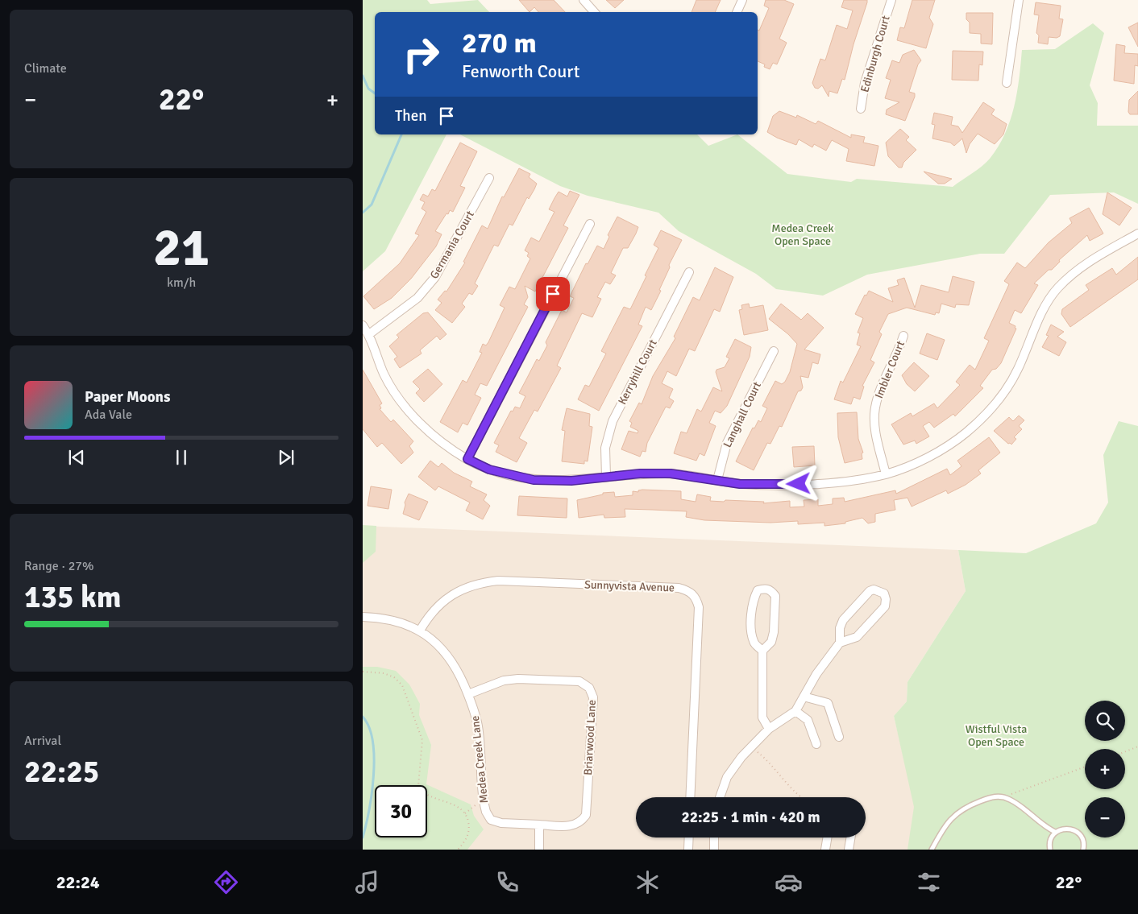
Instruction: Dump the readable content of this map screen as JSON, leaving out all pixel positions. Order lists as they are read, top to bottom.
{
  "streets": {
    "street": [
      "Edinburgh Court",
      "Germania Court",
      "Imbler Court",
      "Kerryhill Court",
      "Langhall Court",
      "Sunnyvista Avenue",
      "Briarwood Lane",
      "Medea Creek Lane"
    ]
  },
  "crossings": [
    ["Sunnyvista Avenue", "Medea Creek Lane"],
    ["Briarwood Lane", "Medea Creek Lane"]
  ],
  "parks": ["Medea Creek Open Space", "Wistful Vista Open Space"],
  "page": {
    "tile": [
      "Climate",
      ["21", "km/h"],
      ["Range · 27%", "135 km"],
      ["Arrival", "22:25"]
    ],
    "turn": ["270 m", "Fenworth Court"],
    "heat": ["−", "22°", "+"],
    "then": "Then",
    "song": ["Paper Moons", "Ada Vale"],
    "map_buttons": ["+", "−"],
    "limit": "30",
    "trip": "22:25 · 1 min · 420 m",
    "tabs": ["22:24", "22°"]
  }
}
